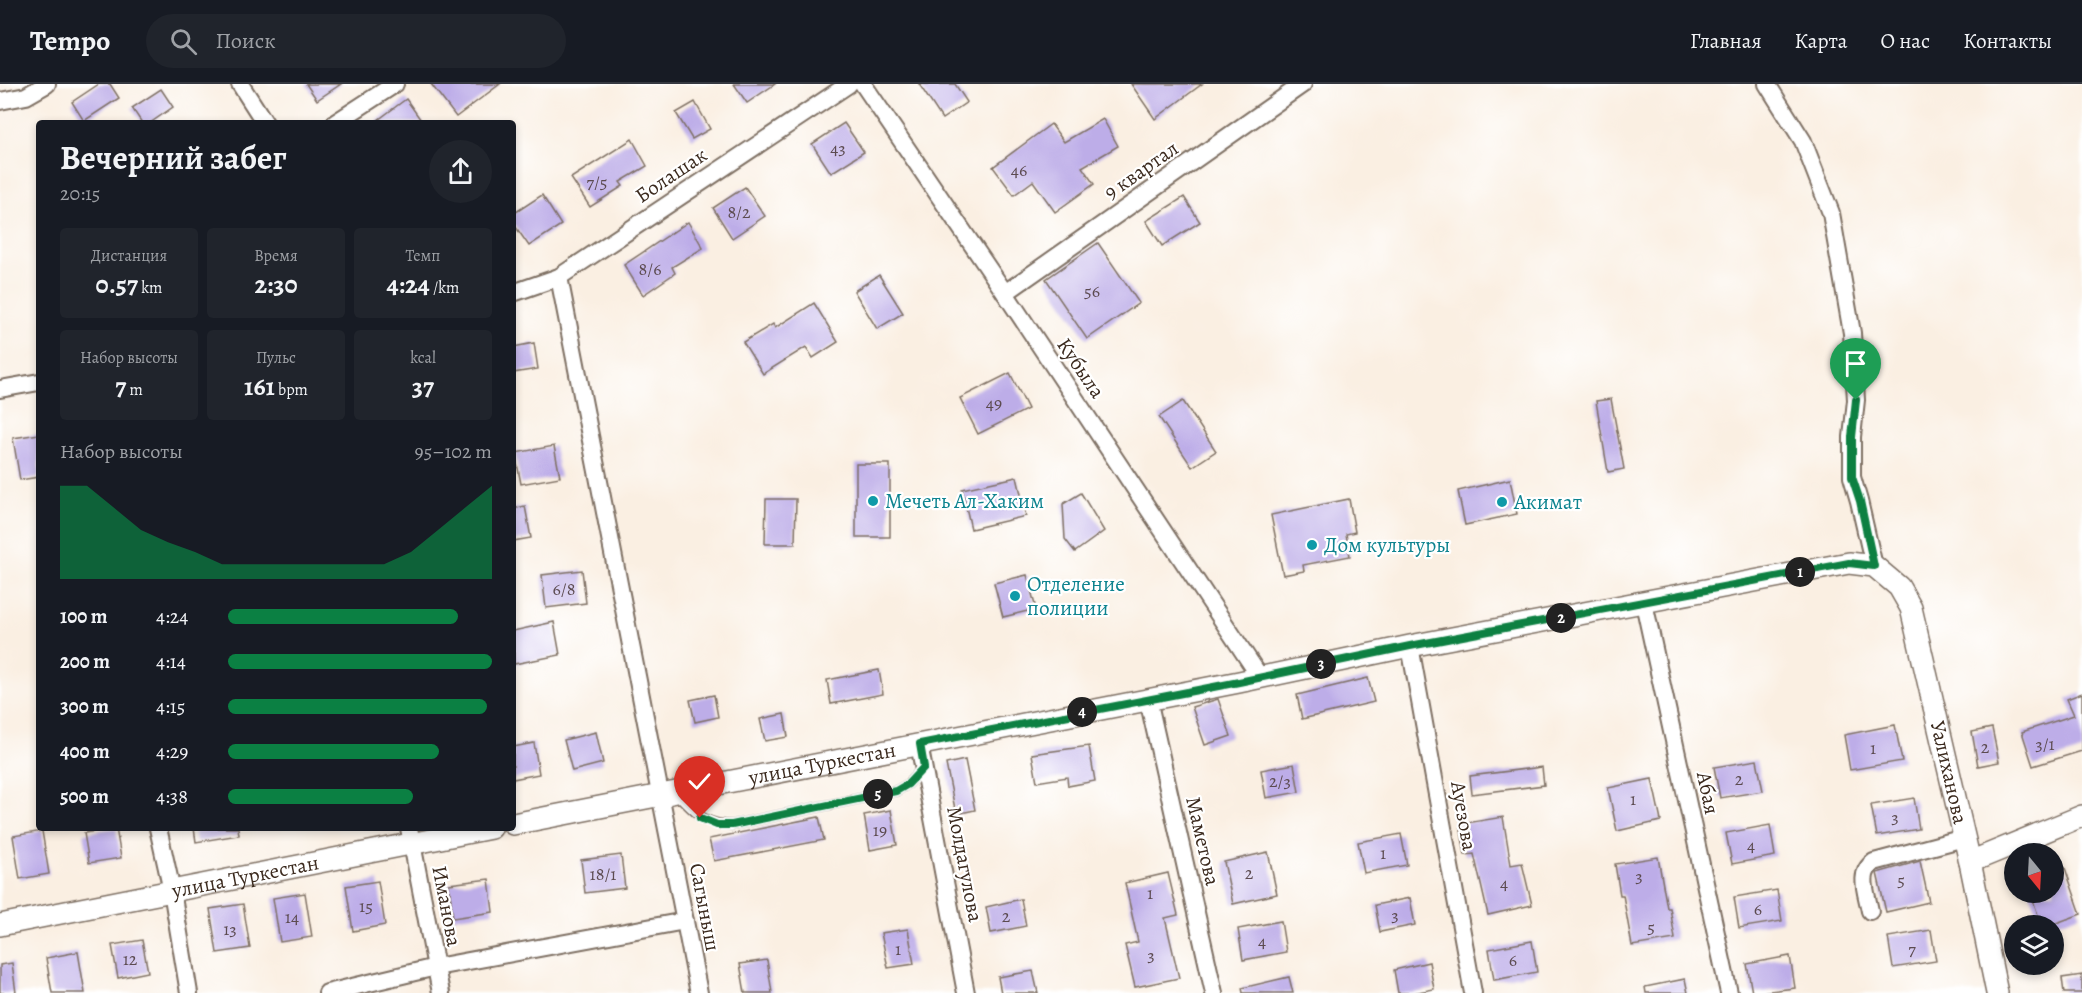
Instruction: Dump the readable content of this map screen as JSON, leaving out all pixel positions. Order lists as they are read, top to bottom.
{
  "streets": {
    "street": [
      "9 квартал",
      "Болашак",
      "Кубыла",
      "улица Туркестан",
      "Уалиханова",
      "Абая",
      "Ауезова",
      "Маметова",
      "Молдагулова",
      "Иманова",
      "Сагыныш"
    ]
  },
  "crossings": [
    ["9 квартал", "Кубыла"],
    ["Болашак", "Сагыныш"],
    ["Кубыла", "улица Туркестан"],
    ["улица Туркестан", "Уалиханова"],
    ["улица Туркестан", "Абая"],
    ["улица Туркестан", "Ауезова"],
    ["улица Туркестан", "Маметова"],
    ["улица Туркестан", "Молдагулова"],
    ["улица Туркестан", "Иманова"],
    ["улица Туркестан", "Сагыныш"]
  ],
  "places": [
    "Мечеть Ал-Хаким",
    "Акимат",
    "Дом культуры",
    "Отделение полиции"
  ],
  "house_numbers": [
    "43",
    "46",
    "7/5",
    "8/2",
    "8/6",
    "56",
    "49",
    "6/8",
    "3/1",
    "2",
    "1",
    "2",
    "2/3",
    "1",
    "3",
    "19",
    "4",
    "1",
    "2",
    "18/1",
    "3",
    "5",
    "4",
    "1",
    "15",
    "6",
    "3",
    "2",
    "14",
    "5",
    "13",
    "4",
    "1",
    "7",
    "3",
    "12",
    "6"
  ],
  "north": "bottom",
  "page": {
    "header": "Tempo",
    "search": "Поиск",
    "nav": [
      "Главная",
      "Карта",
      "О нас",
      "Контакты"
    ],
    "heading": ["Вечерний забег", "20:15"],
    "stats": [
      ["Дистанция", "0.57 km"],
      ["Время", "2:30"],
      ["Темп", "4:24 /km"],
      ["Набор высоты", "7 m"],
      ["Пульс", "161 bpm"],
      ["kcal", "37"]
    ],
    "chart": ["Набор высоты", "95–102 m"],
    "pins": [
      "1",
      "2",
      "3",
      "4",
      "5"
    ],
    "list": [
      {
        "name": "100 m",
        "note": "4:24"
      },
      {
        "name": "200 m",
        "note": "4:14"
      },
      {
        "name": "300 m",
        "note": "4:15"
      },
      {
        "name": "400 m",
        "note": "4:29"
      },
      {
        "name": "500 m",
        "note": "4:38"
      }
    ]
  }
}
